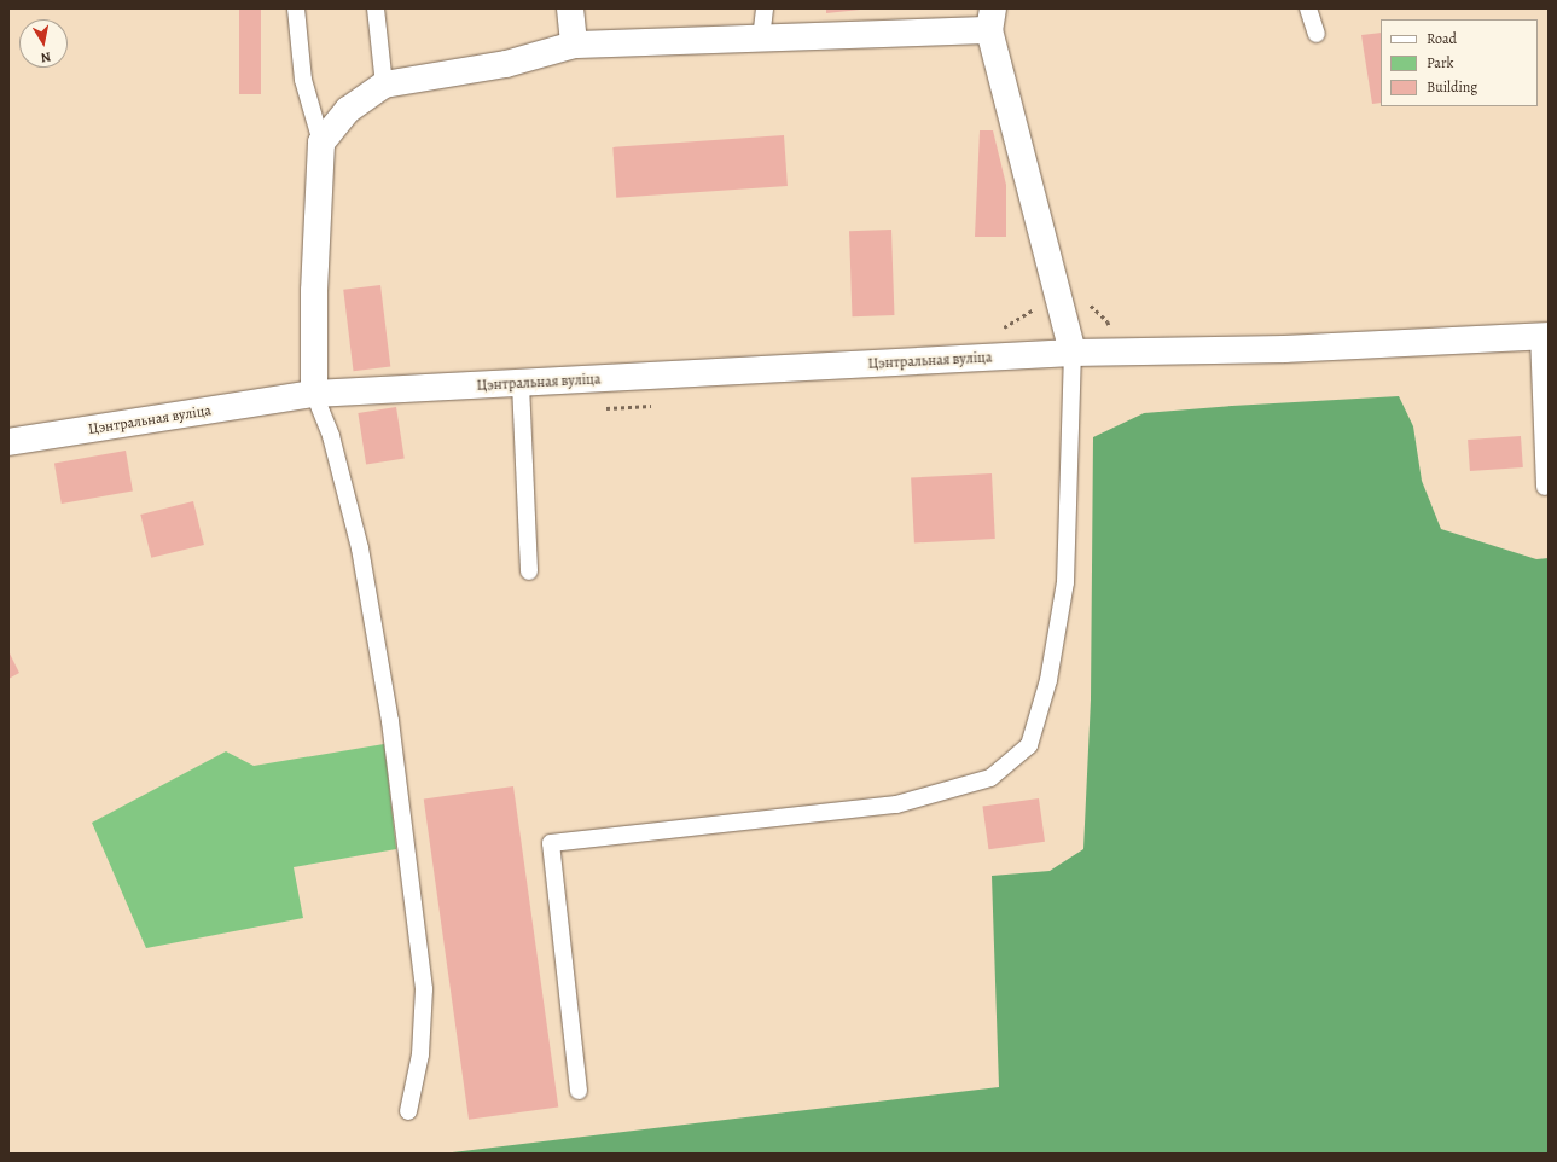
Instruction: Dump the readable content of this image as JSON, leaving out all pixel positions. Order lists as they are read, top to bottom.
{
  "streets": {
    "street": ["Цэнтральная вуліца"]
  },
  "legend": ["Road", "Park", "Building"],
  "north": "bottom"
}
